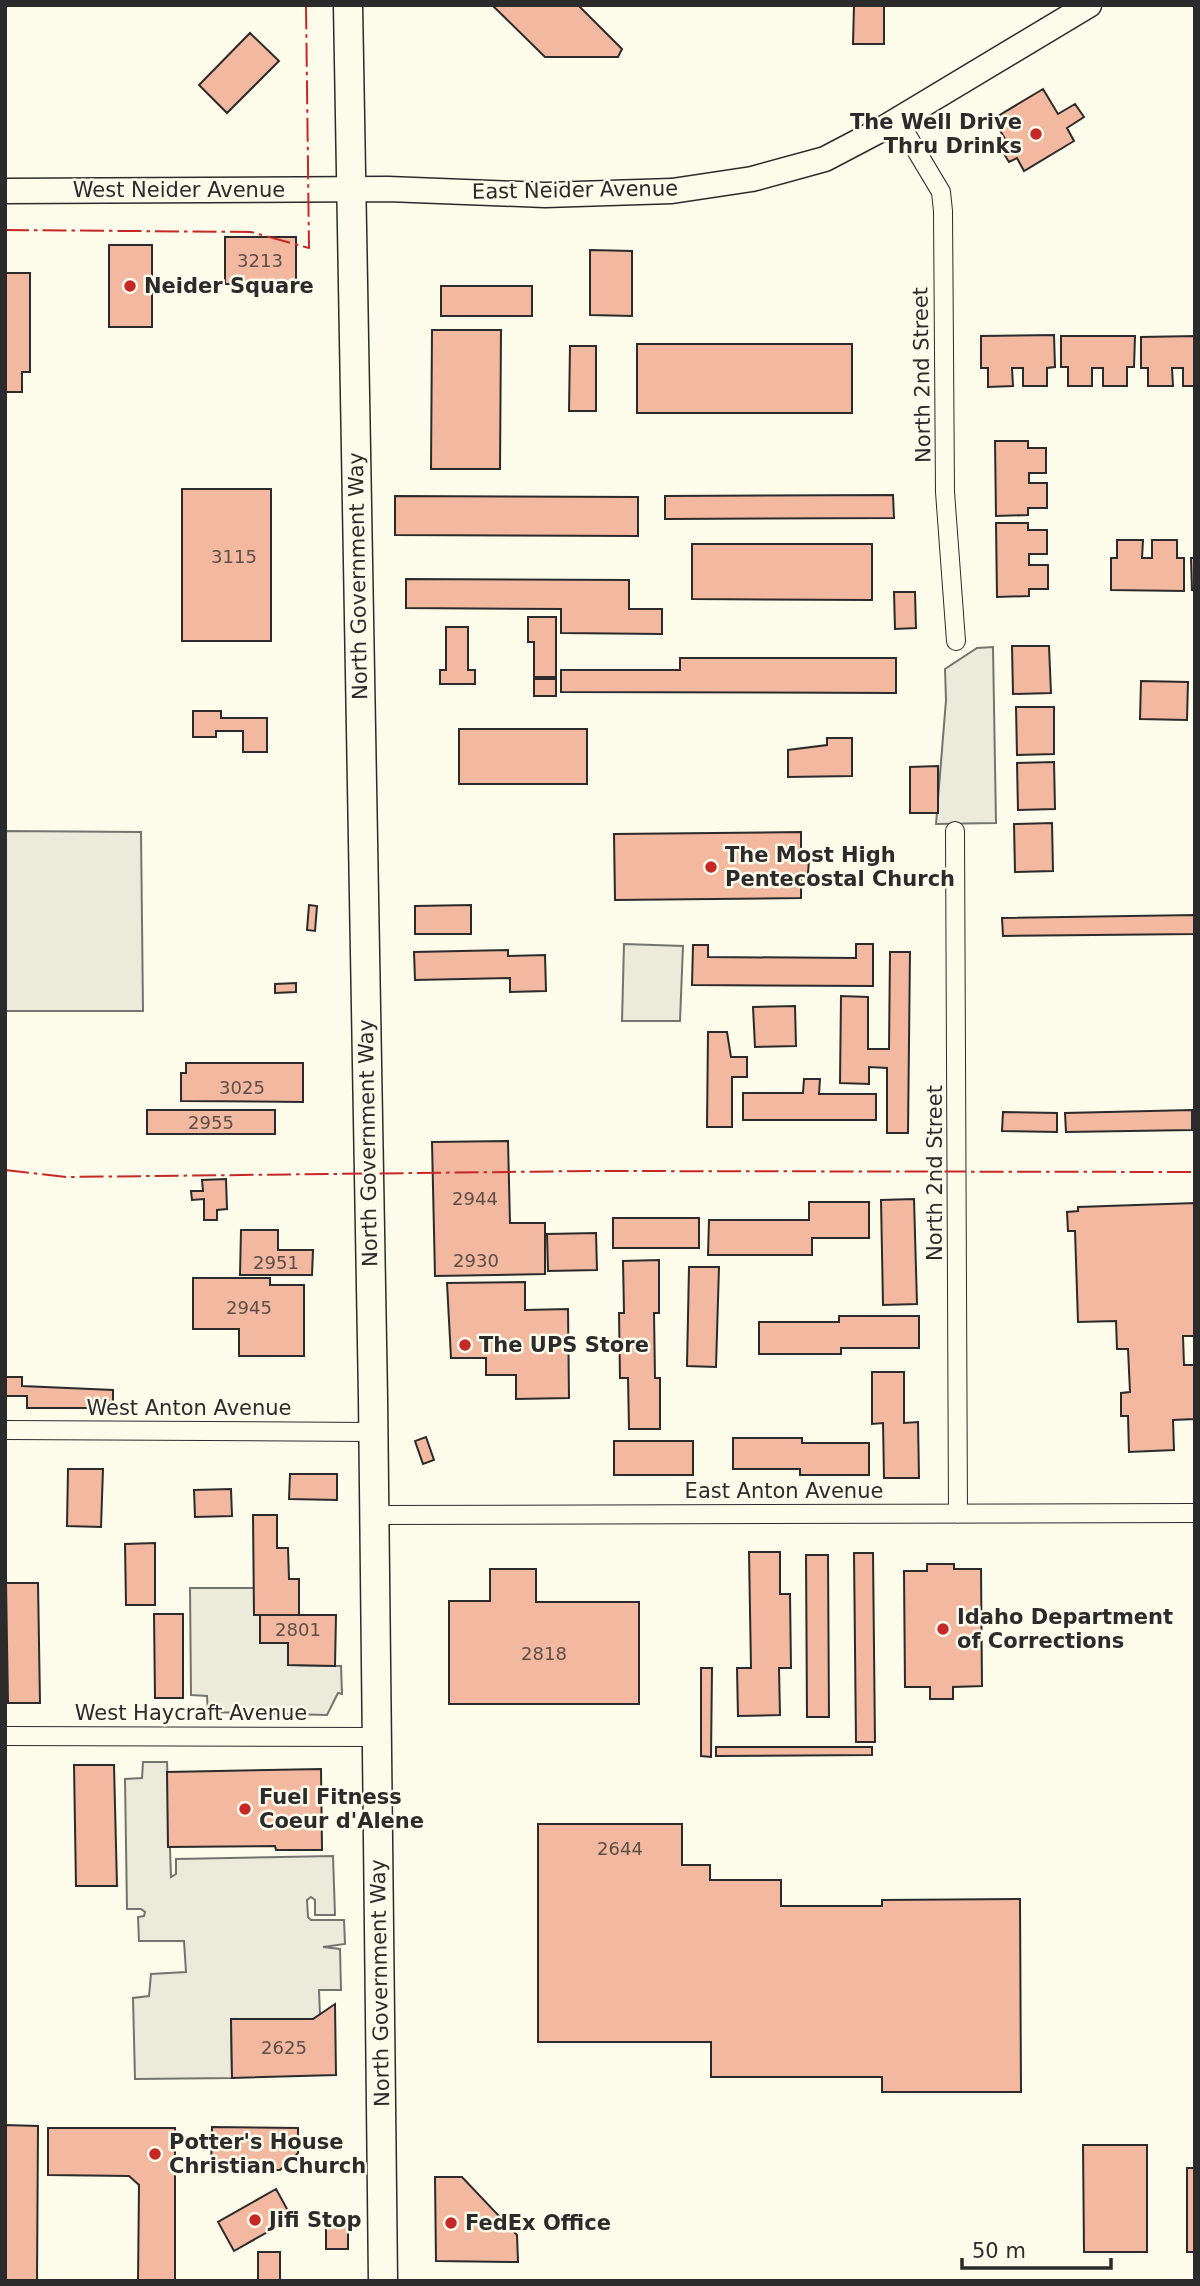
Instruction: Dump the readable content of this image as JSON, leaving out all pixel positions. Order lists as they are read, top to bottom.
{
  "streets": {
    "main road": ["West Neider Avenue", "East Neider Avenue", "North Government Way"],
    "street": [
      "North 2nd Street",
      "West Anton Avenue",
      "East Anton Avenue",
      "West Haycraft Avenue"
    ]
  },
  "crossings": [
    ["West Neider Avenue", "East Neider Avenue"],
    ["West Neider Avenue", "North Government Way"],
    ["East Neider Avenue", "North 2nd Street"],
    ["East Neider Avenue", "North Government Way"],
    ["North 2nd Street", "East Anton Avenue"],
    ["North Government Way", "West Anton Avenue"],
    ["North Government Way", "East Anton Avenue"],
    ["North Government Way", "West Haycraft Avenue"]
  ],
  "places": [
    "The Well Drive Thru Drinks",
    "Neider Square",
    "The Most High Pentecostal Church",
    "The UPS Store",
    "Idaho Department of Corrections",
    "Fuel Fitness Coeur d'Alene",
    "Potter's House Christian Church",
    "Jifi Stop",
    "FedEx Office"
  ],
  "house_numbers": [
    "3213",
    "3115",
    "3025",
    "2955",
    "2944",
    "2930",
    "2951",
    "2945",
    "2801",
    "2818",
    "2644",
    "2625"
  ],
  "scale_bar": "50 m"
}
